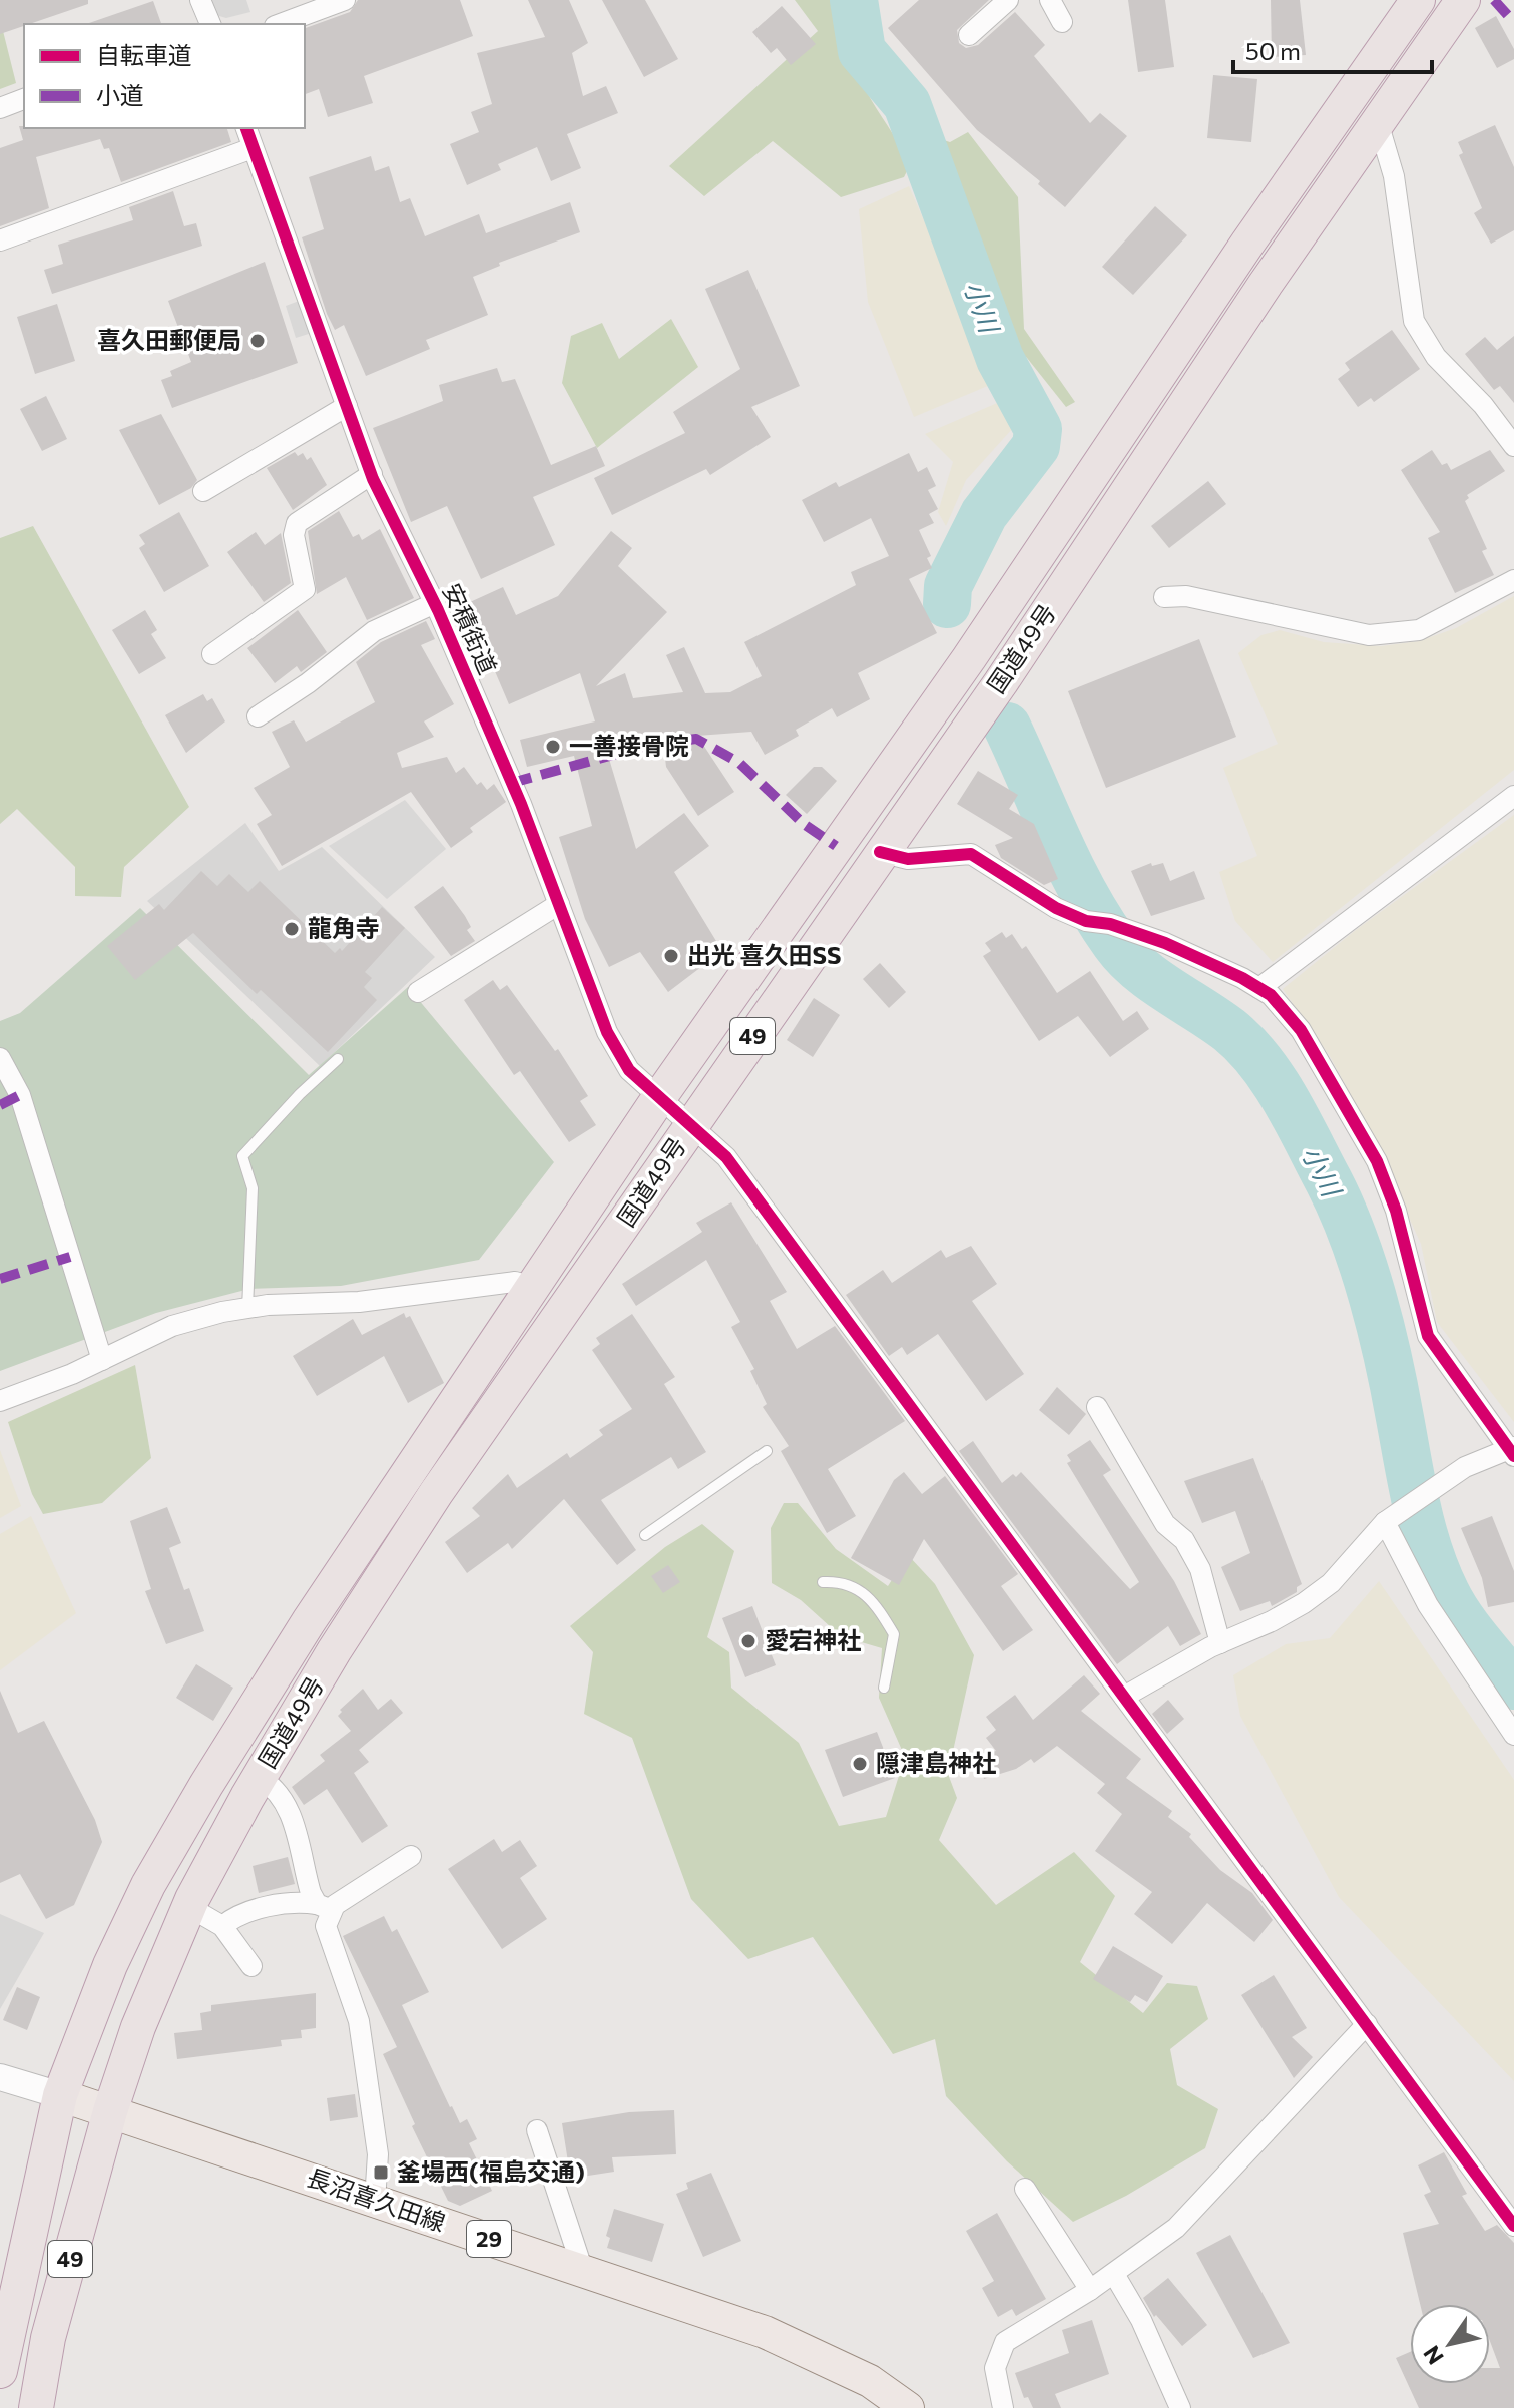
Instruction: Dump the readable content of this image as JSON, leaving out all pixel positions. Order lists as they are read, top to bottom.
{
  "streets": {
    "highway": ["国道49号", "49"],
    "main road": ["長沼喜久田線", "29"],
    "street": ["安積街道"]
  },
  "crossings": [
    ["安積街道", "国道49号"],
    ["国道49号", "長沼喜久田線"]
  ],
  "water": ["小川"],
  "places": {
    "other": [
      "喜久田郵便局",
      "一善接骨院",
      "龍角寺",
      "出光 喜久田SS",
      "愛宕神社",
      "隠津島神社"
    ],
    "transit": ["釜場西(福島交通)"]
  },
  "legend": ["自転車道", "小道"],
  "scale_bar": "50 m",
  "north": "bottom left"
}
